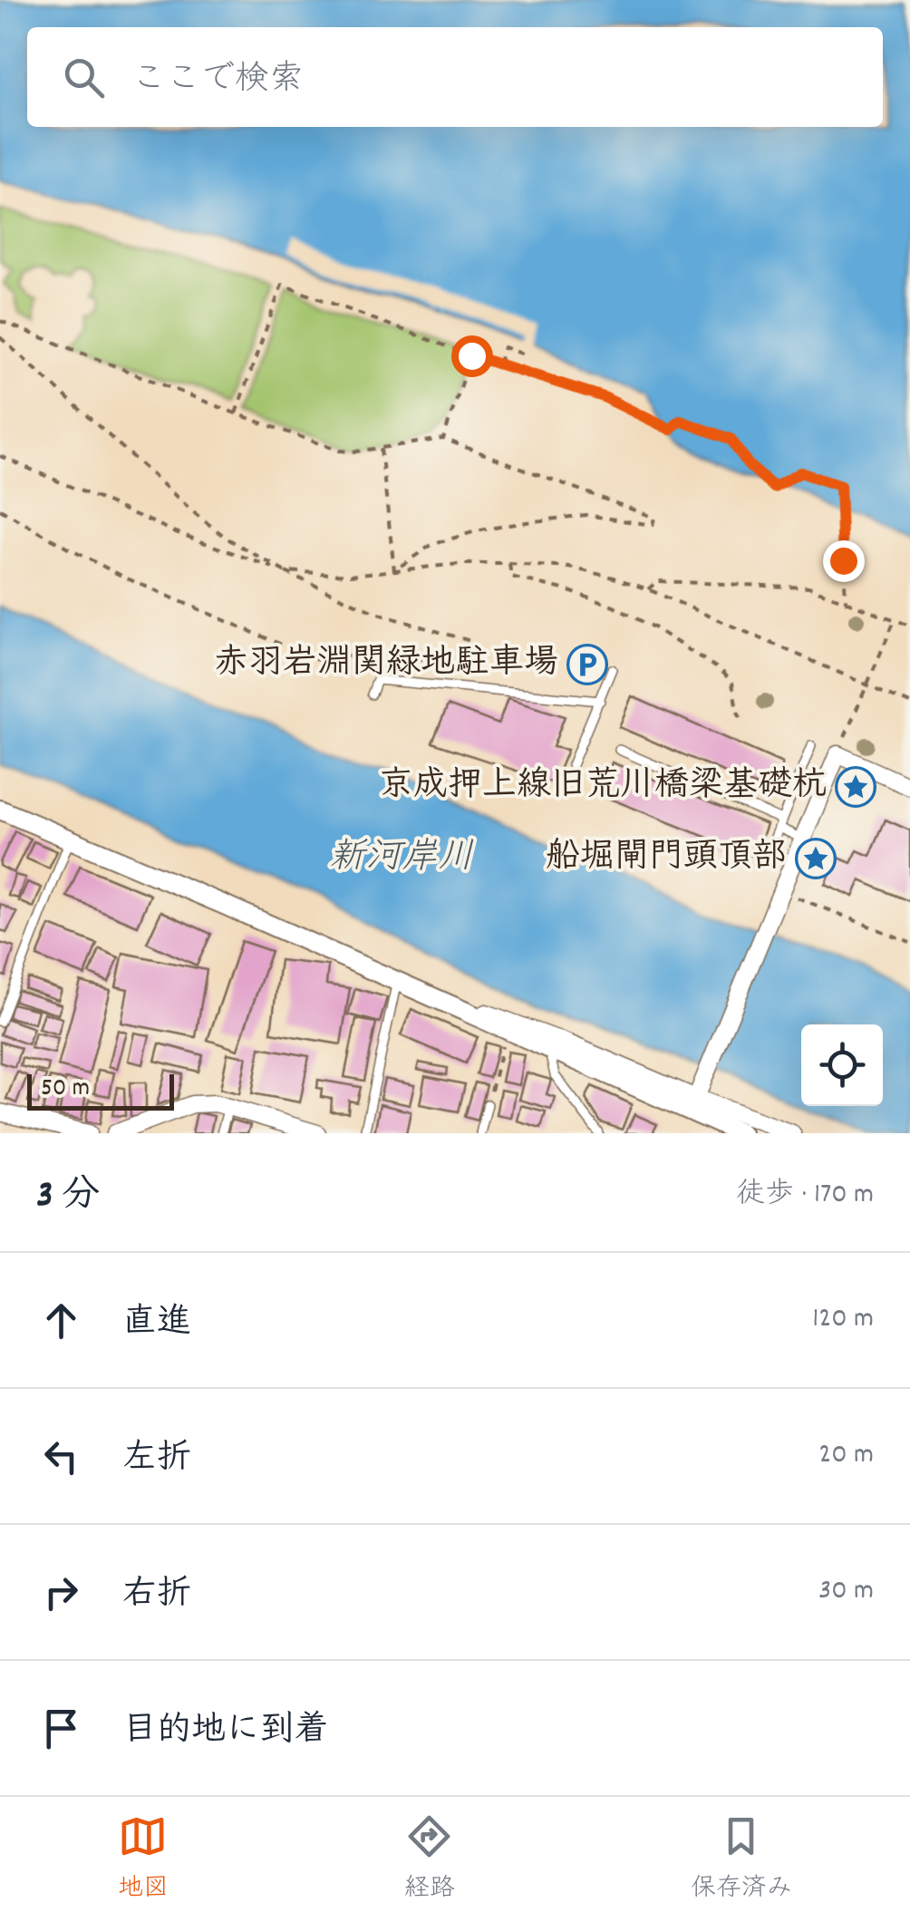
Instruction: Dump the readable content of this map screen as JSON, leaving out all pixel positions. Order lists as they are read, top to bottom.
{
  "water": ["新河岸川"],
  "places": {
    "parking": ["赤羽岩淵関緑地駐車場"],
    "place": ["京成押上線旧荒川橋梁基礎杭", "船堀閘門頭頂部"]
  },
  "scale_bar": "50 m",
  "page": {
    "search": "ここで検索",
    "scale": "50 m",
    "heading": ["3 分", "徒歩 · 170 m"],
    "list": [
      ["直進", "120 m"],
      ["左折", "20 m"],
      ["右折", "30 m"],
      "目的地に到着"
    ],
    "nav": ["地図", "経路", "保存済み"]
  }
}
